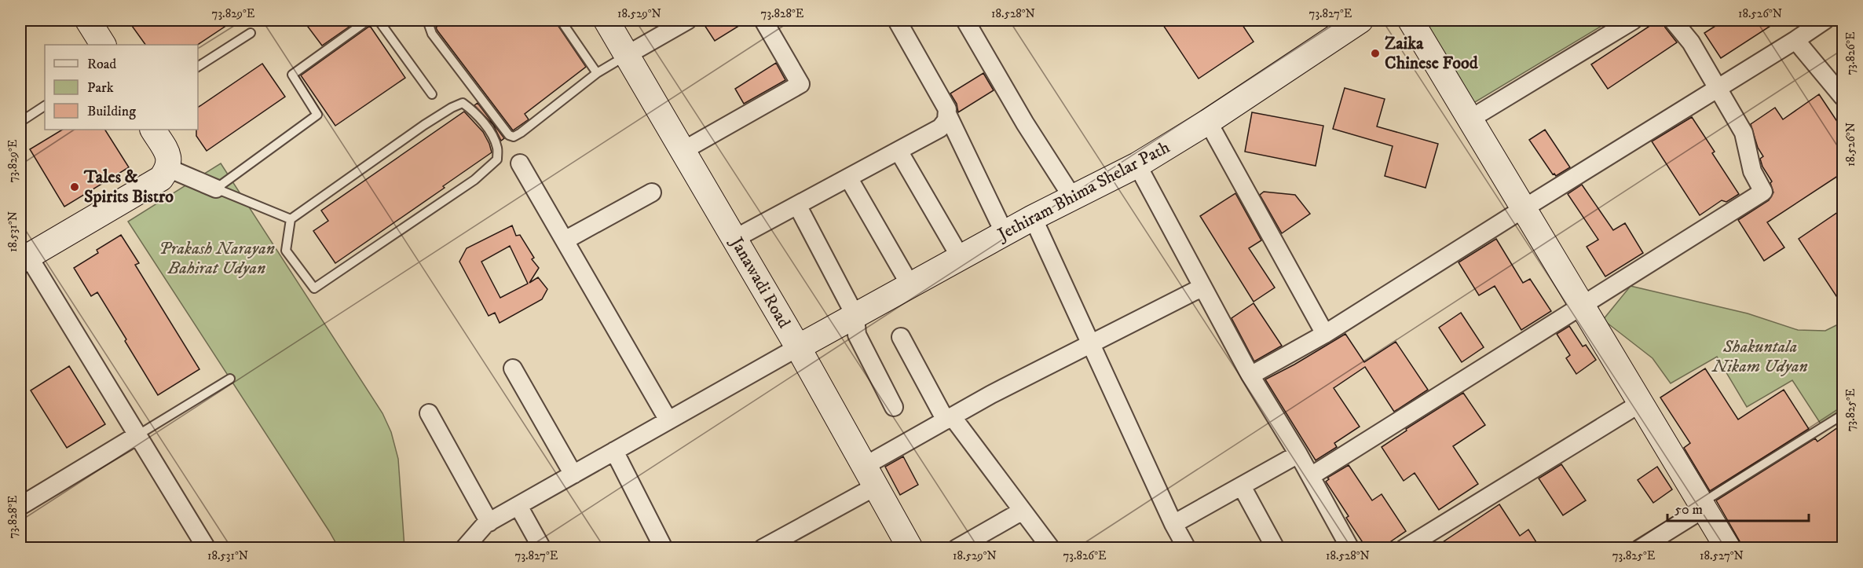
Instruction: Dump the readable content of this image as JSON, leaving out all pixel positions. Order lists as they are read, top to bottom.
{
  "streets": {
    "street": ["Jethiram Bhima Shelar Path", "Janawadi Road"]
  },
  "crossings": [
    ["Jethiram Bhima Shelar Path", "Janawadi Road"]
  ],
  "parks": ["Prakash Narayan Bahirat Udyan", "Shakuntala Nikam Udyan"],
  "places": ["Zaika Chinese Food", "Tales & Spirits Bistro"],
  "legend": ["Road", "Park", "Building"],
  "scale_bar": "50 m",
  "coordinates": [
    "73.829°E",
    "18.529°N",
    "73.828°E",
    "18.528°N",
    "73.827°E",
    "18.526°N",
    "73.826°E",
    "18.531°N",
    "73.825°E",
    "18.527°N"
  ]
}
